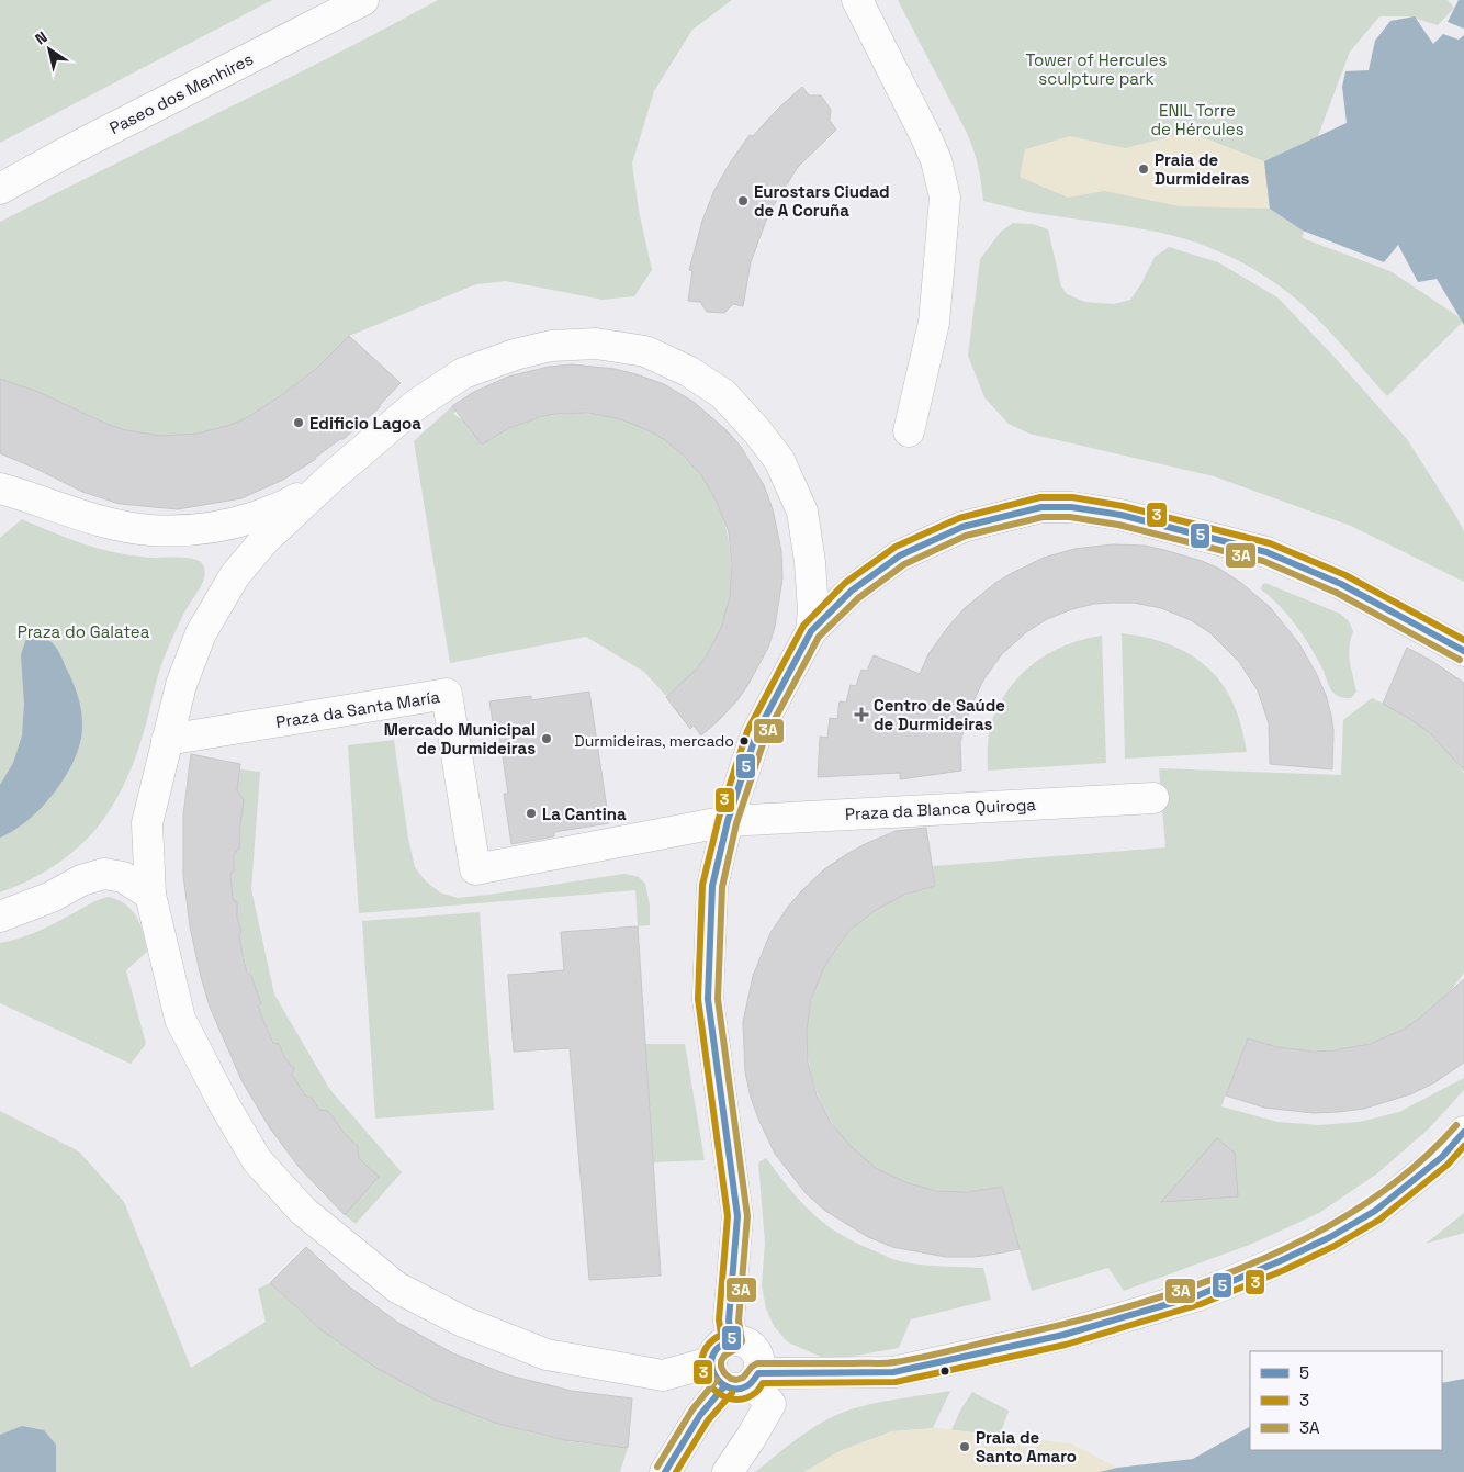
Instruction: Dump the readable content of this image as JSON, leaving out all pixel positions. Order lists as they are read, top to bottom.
{
  "streets": {
    "street": ["Paseo dos Menhires", "Praza da Santa María", "Praza da Blanca Quiroga"]
  },
  "crossings": [
    ["Praza da Santa María", "Praza da Blanca Quiroga"]
  ],
  "parks": ["Tower of Hercules sculpture park", "ENIL Torre de Hércules", "Praza do Galatea"],
  "places": {
    "other": [
      "Praia de Durmideiras",
      "Eurostars Ciudad de A Coruña",
      "Edificio Lagoa",
      "Mercado Municipal de Durmideiras",
      "Durmideiras, mercado",
      "La Cantina",
      "Praia de Santo Amaro"
    ],
    "health": ["Centro de Saúde de Durmideiras"]
  },
  "lines": ["transit line 3", "transit line 5", "transit line 3A"],
  "legend": ["5", "3", "3A"],
  "north": "top left"
}
